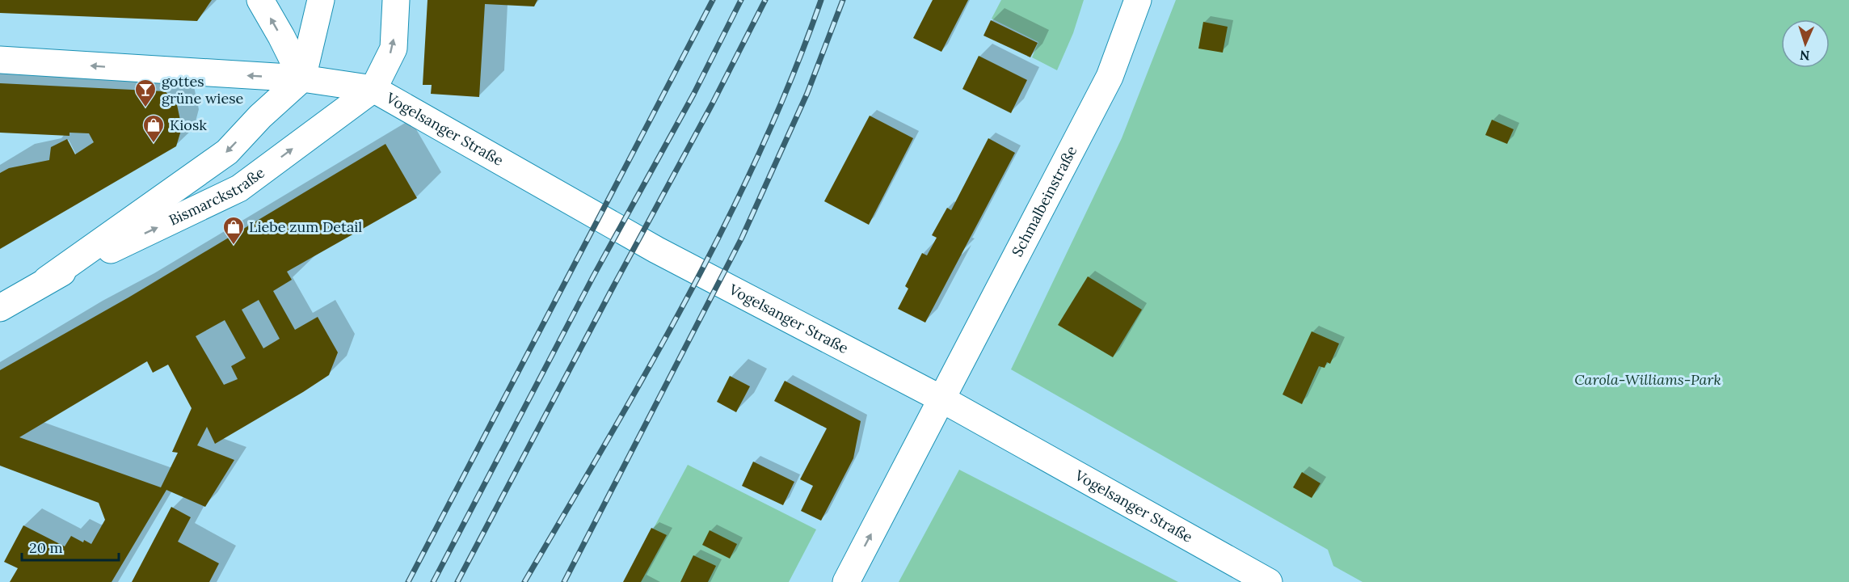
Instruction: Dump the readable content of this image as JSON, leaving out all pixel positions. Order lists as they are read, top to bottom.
{
  "streets": {
    "main road": ["Vogelsanger Straße", "Bismarckstraße", "Schmalbeinstraße"]
  },
  "crossings": [
    ["Vogelsanger Straße", "Bismarckstraße"],
    ["Vogelsanger Straße", "Schmalbeinstraße"]
  ],
  "parks": ["Carola-Williams-Park"],
  "places": {
    "bar": ["gottes grüne wiese"],
    "shop": ["Kiosk", "Liebe zum Detail"]
  },
  "scale_bar": "20 m",
  "north": "bottom"
}
